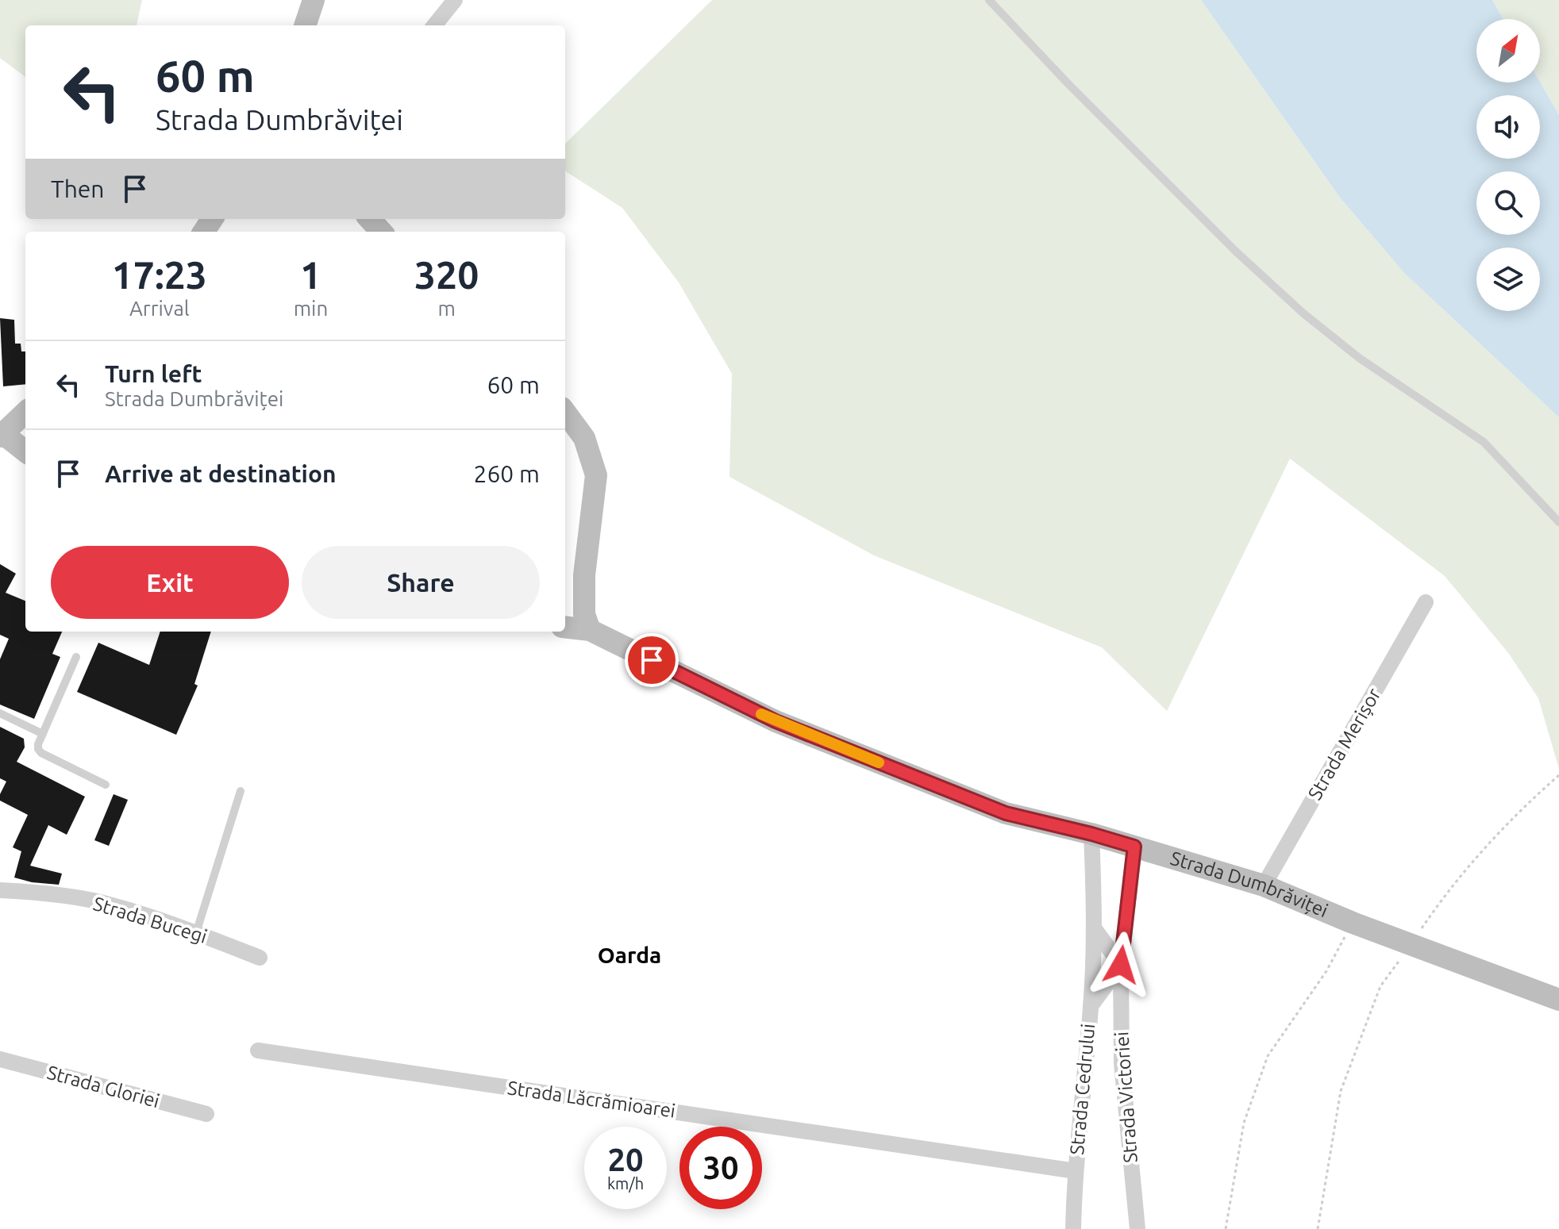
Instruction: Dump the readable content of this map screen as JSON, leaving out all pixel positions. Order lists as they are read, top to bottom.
{
  "streets": {
    "main road": ["Strada Dumbrăviței"],
    "street": [
      "Strada Merișor",
      "Strada Bucegi",
      "Strada Gloriei",
      "Strada Cedrului",
      "Strada Victoriei",
      "Strada Lăcrămioarei"
    ]
  },
  "crossings": [
    ["Strada Merișor", "Strada Dumbrăviței"],
    ["Strada Dumbrăviței", "Strada Victoriei"],
    ["Strada Cedrului", "Strada Victoriei"],
    ["Strada Cedrului", "Strada Lăcrămioarei"]
  ],
  "districts": ["Oarda"],
  "north": "top right",
  "page": {
    "turn": ["60 m", "Strada Dumbrăviței"],
    "then": "Then",
    "eta": [
      "17:23",
      "Arrival",
      "1",
      "min",
      "320",
      "m"
    ],
    "list": [
      {
        "name": "Turn left",
        "note": "Strada Dumbrăviței",
        "value": "60 m"
      },
      {
        "name": "Arrive at destination",
        "value": "260 m"
      }
    ],
    "buttons": ["Exit", "Share"],
    "speed": "20 km/h",
    "limit": "30"
  }
}
